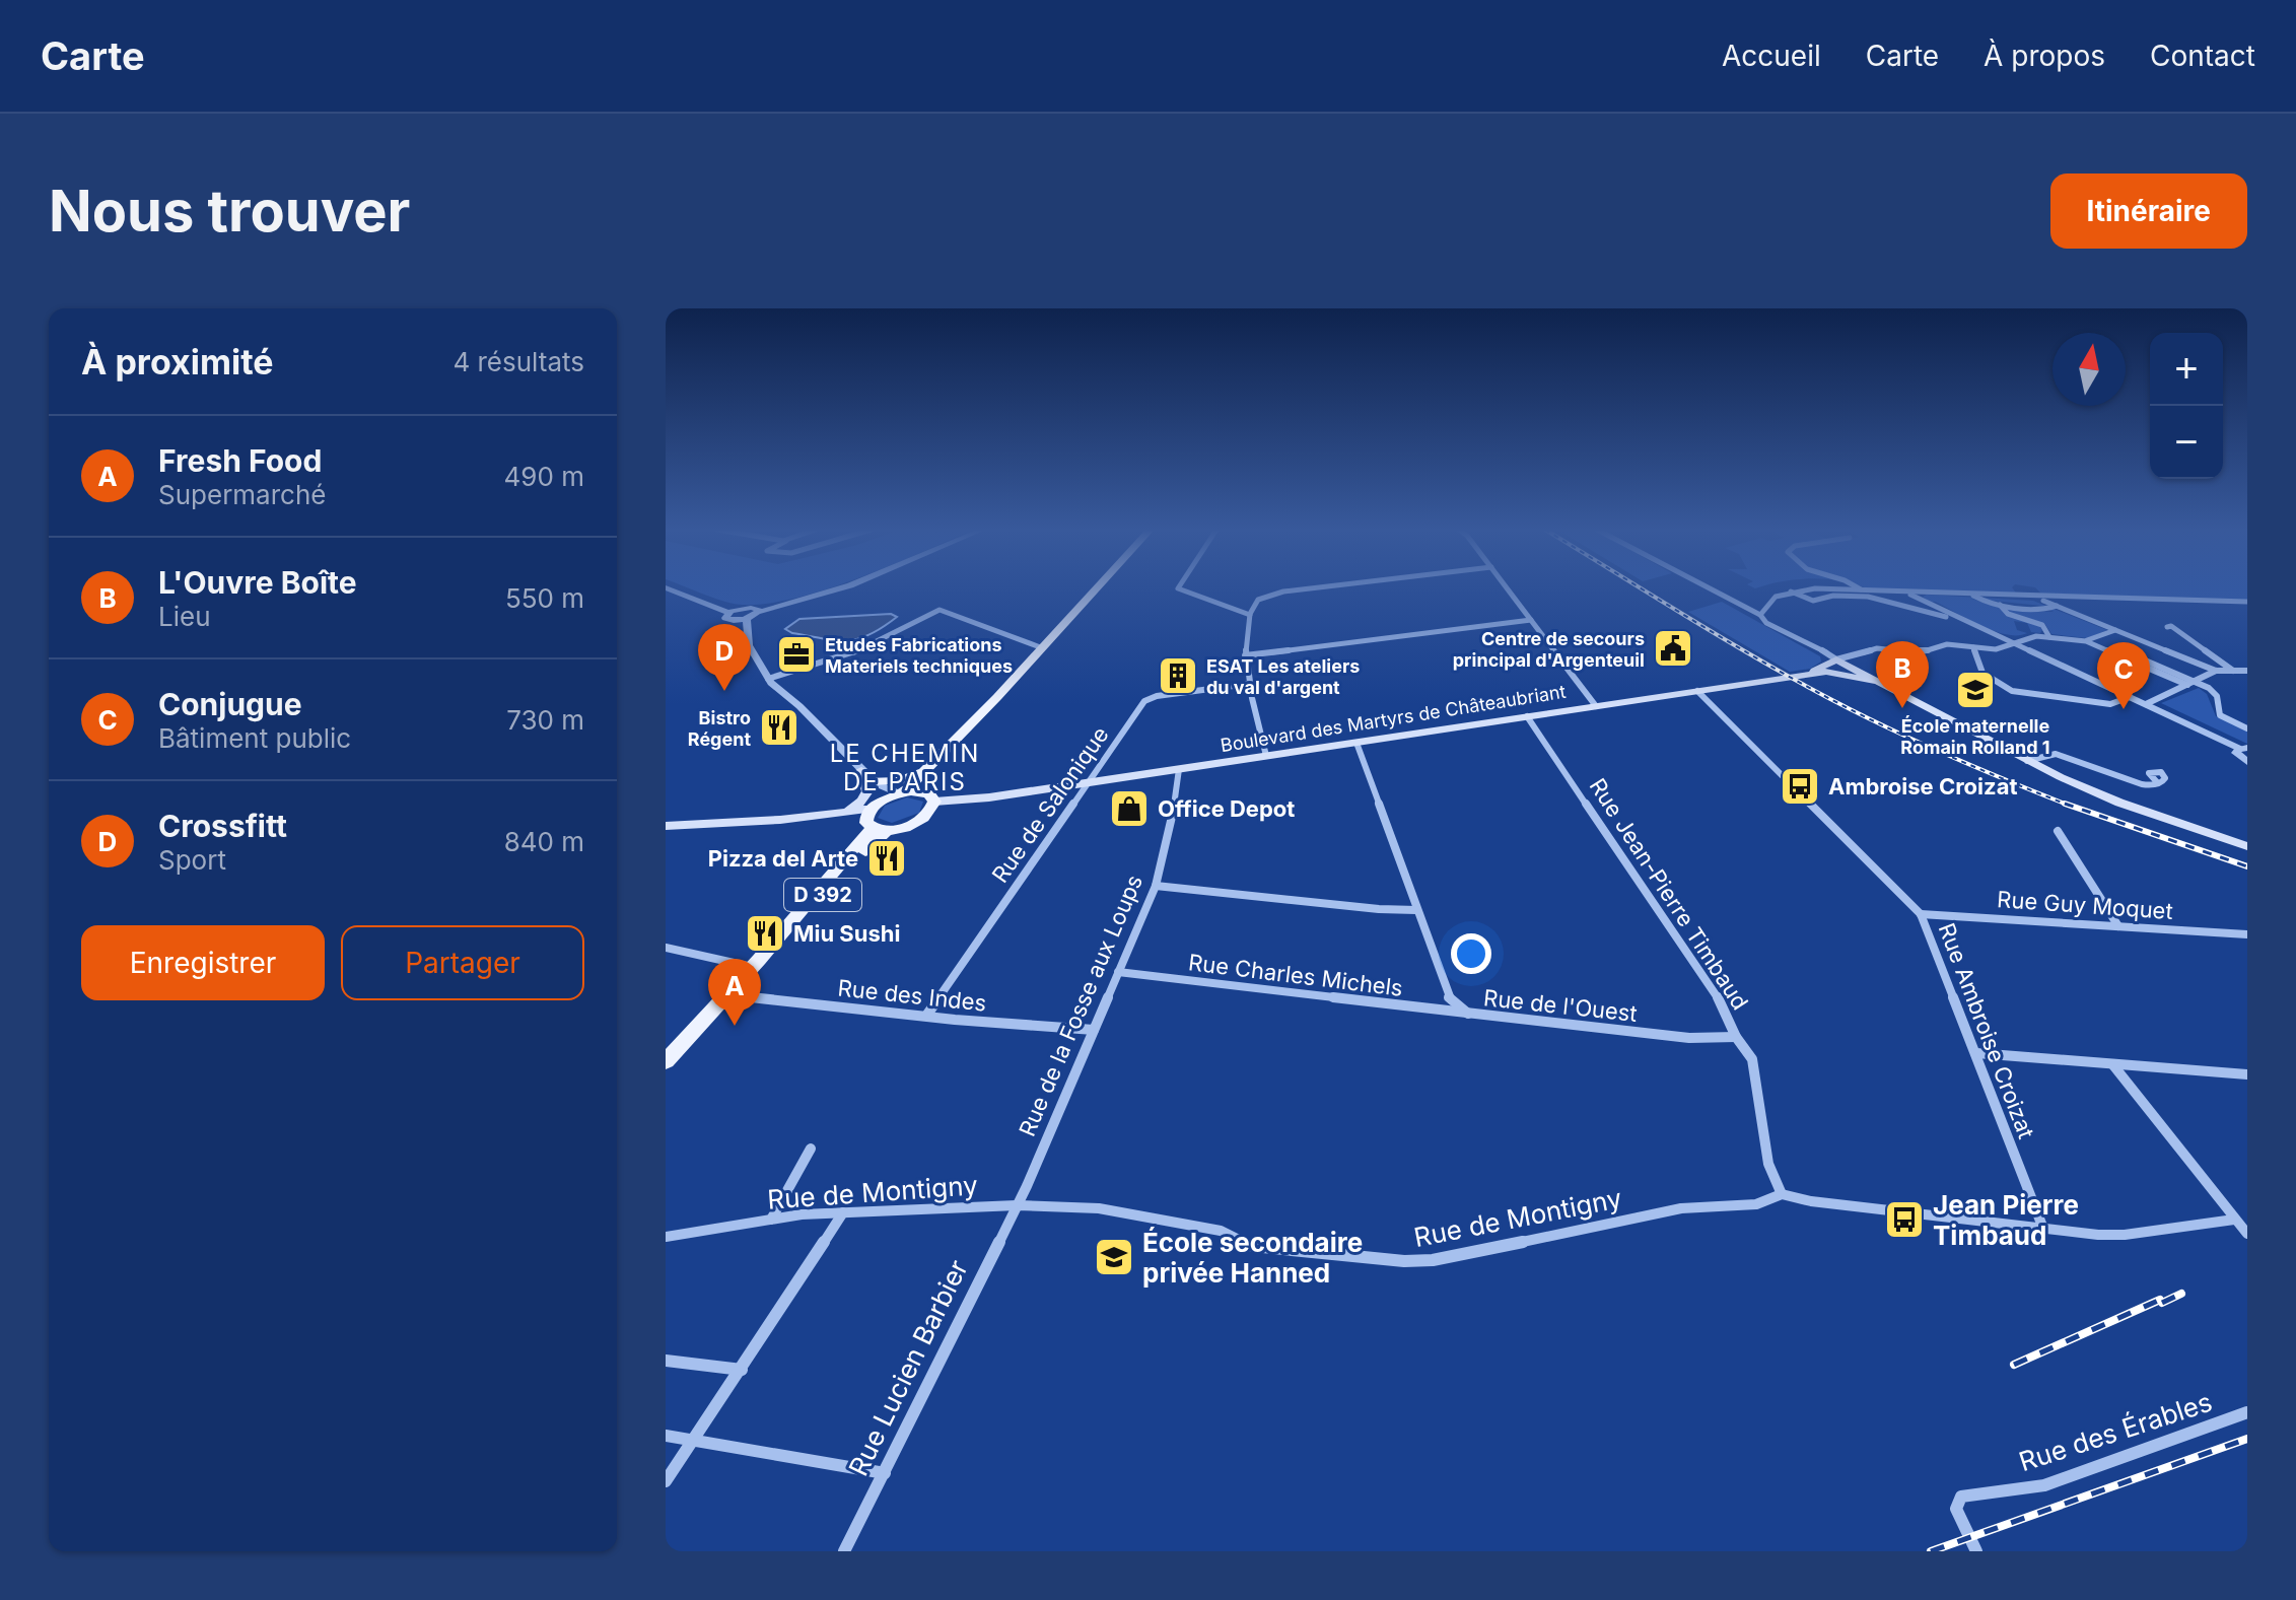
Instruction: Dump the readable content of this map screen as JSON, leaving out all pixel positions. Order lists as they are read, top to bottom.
{
  "streets": {
    "main road": ["Boulevard des Martyrs de Châteaubriant", "D 392"],
    "street": [
      "Rue de Salonique",
      "Rue Jean-Pierre Timbaud",
      "Rue Guy Moquet",
      "Rue Charles Michels",
      "Rue des Indes",
      "Rue de la Fosse aux Loups",
      "Rue de l'Ouest",
      "Rue Ambroise Croizat",
      "Rue de Montigny",
      "Rue Lucien Barbier",
      "Rue des Érables"
    ]
  },
  "crossings": [
    ["Boulevard des Martyrs de Châteaubriant", "Rue de Salonique"],
    ["Boulevard des Martyrs de Châteaubriant", "Rue Jean-Pierre Timbaud"],
    ["Boulevard des Martyrs de Châteaubriant", "D 392"],
    ["Boulevard des Martyrs de Châteaubriant", "Rue de la Fosse aux Loups"],
    ["Boulevard des Martyrs de Châteaubriant", "Rue de l'Ouest"],
    ["Boulevard des Martyrs de Châteaubriant", "Rue Ambroise Croizat"],
    ["Rue de Salonique", "Rue des Indes"],
    ["Rue Jean-Pierre Timbaud", "Rue de l'Ouest"],
    ["Rue Jean-Pierre Timbaud", "Rue de Montigny"],
    ["D 392", "Rue des Indes"],
    ["Rue Guy Moquet", "Rue Ambroise Croizat"],
    ["Rue Charles Michels", "Rue de la Fosse aux Loups"],
    ["Rue Charles Michels", "Rue de l'Ouest"],
    ["Rue des Indes", "Rue de la Fosse aux Loups"],
    ["Rue de la Fosse aux Loups", "Rue de Montigny"],
    ["Rue de la Fosse aux Loups", "Rue Lucien Barbier"],
    ["Rue Ambroise Croizat", "Rue de Montigny"],
    ["Rue de Montigny", "Rue Lucien Barbier"]
  ],
  "districts": ["LE CHEMIN DE PARIS"],
  "places": {
    "public building": ["Centre de secours principal d'Argenteuil"],
    "office": ["Etudes Fabrications Materiels techniques"],
    "building": ["ESAT Les ateliers du val d'argent"],
    "school or university": ["École maternelle Romain Rolland 1", "École secondaire privée Hanned"],
    "restaurant": ["Bistro Régent", "Pizza del Arte", "Miu Sushi"],
    "bus stop": ["Ambroise Croizat", "Jean Pierre Timbaud"],
    "shop": ["Office Depot"]
  },
  "north": "top",
  "page": {
    "header": "Carte",
    "nav": [
      "Accueil",
      "Carte",
      "À propos",
      "Contact"
    ],
    "buttons": [
      "Itinéraire",
      ["Enregistrer", "Partager"]
    ],
    "title": "Nous trouver",
    "heading": ["À proximité", "4 résultats"],
    "map_buttons": ["+", "−"],
    "list": [
      {
        "mark": "A",
        "name": "Fresh Food",
        "note": "Supermarché",
        "value": "490 m"
      },
      {
        "mark": "B",
        "name": "L'Ouvre Boîte",
        "note": "Lieu",
        "value": "550 m"
      },
      {
        "mark": "C",
        "name": "Conjugue",
        "note": "Bâtiment public",
        "value": "730 m"
      },
      {
        "mark": "D",
        "name": "Crossfitt",
        "note": "Sport",
        "value": "840 m"
      }
    ],
    "pins": [
      "D",
      "B",
      "C",
      "A"
    ]
  }
}
